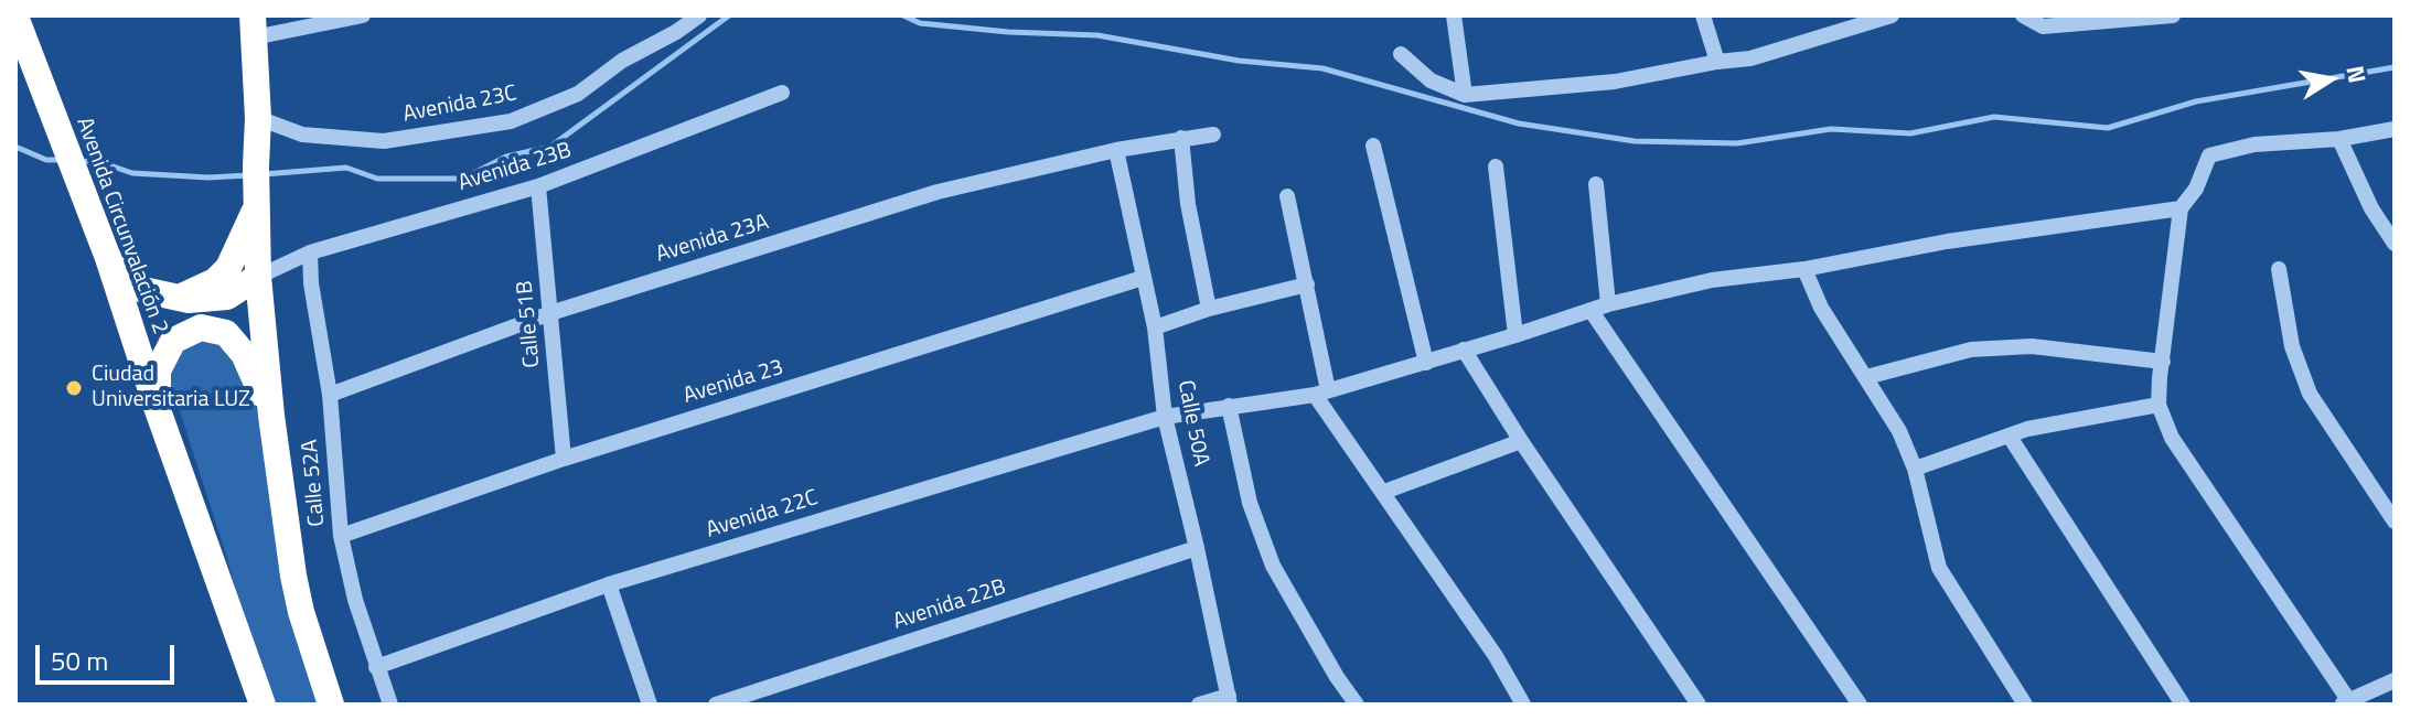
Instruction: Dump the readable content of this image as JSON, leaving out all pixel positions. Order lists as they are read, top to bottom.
{
  "streets": {
    "highway": ["Avenida Circunvalación 2"],
    "street": [
      "Avenida 23C",
      "Avenida 23B",
      "Avenida 23A",
      "Calle 51B",
      "Avenida 23",
      "Calle 50A",
      "Calle 52A",
      "Avenida 22C",
      "Avenida 22B"
    ]
  },
  "crossings": [
    ["Avenida 23B", "Calle 51B"],
    ["Avenida 23B", "Calle 52A"],
    ["Avenida 23A", "Calle 51B"],
    ["Avenida 23A", "Calle 50A"],
    ["Avenida 23A", "Calle 52A"],
    ["Calle 51B", "Avenida 23"],
    ["Avenida 23", "Calle 50A"],
    ["Avenida 23", "Calle 52A"],
    ["Calle 50A", "Avenida 22C"],
    ["Calle 50A", "Avenida 22B"],
    ["Calle 52A", "Avenida 22C"]
  ],
  "places": ["Ciudad Universitaria LUZ"],
  "scale_bar": "50 m",
  "north": "right"
}
